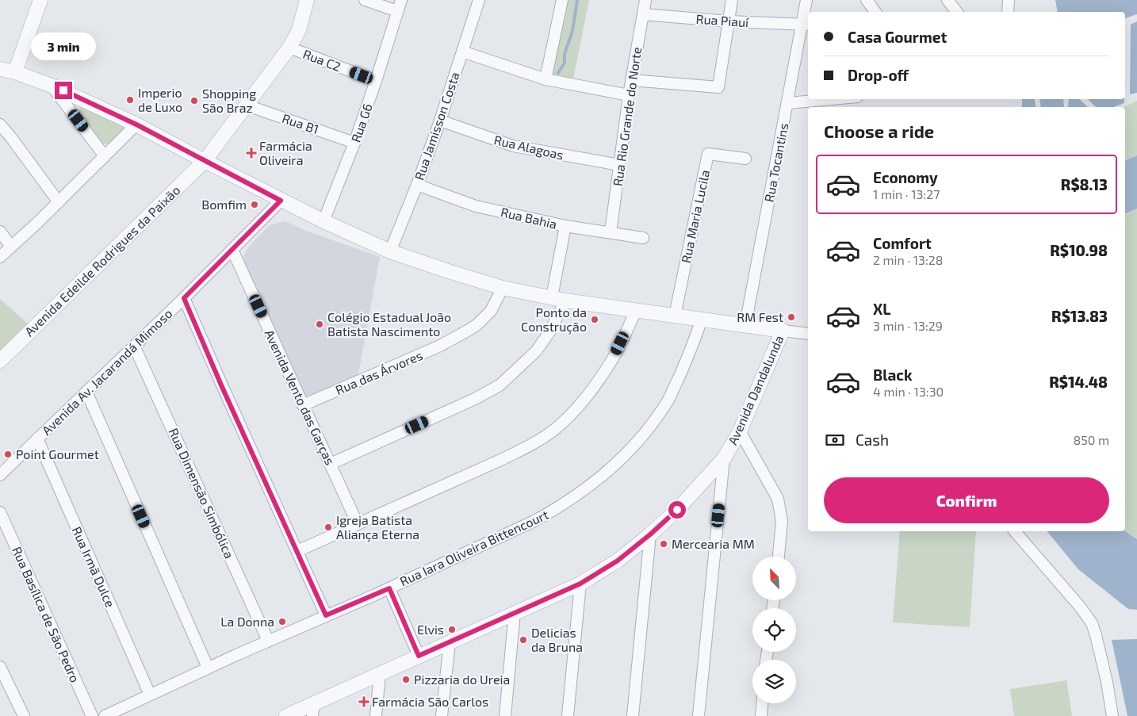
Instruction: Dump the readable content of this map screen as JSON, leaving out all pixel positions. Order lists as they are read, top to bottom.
{
  "streets": {
    "street": [
      "Rua Piauí",
      "Rua C2",
      "Rua Rio Grande do Norte",
      "Rua G6",
      "Rua B1",
      "Rua Jamisson Costa",
      "Rua Alagoas",
      "Rua Tocantins",
      "Rua Maria Lucila",
      "Rua Bahia",
      "Avenida Edeilde Rodrigues da Paixão",
      "Avenida Av. Jacarandá Mimoso",
      "Rua das Árvores",
      "Avenida Dandalunda",
      "Avenida Vento das Garças",
      "Rua Dimensão Simbólica",
      "Rua Iara Oliveira Bittencourt",
      "Rua Irmã Dulce",
      "Rua Basílica de São Pedro"
    ]
  },
  "crossings": [
    ["Rua Piauí", "Rua Rio Grande do Norte"],
    ["Rua Piauí", "Rua Tocantins"],
    ["Rua C2", "Rua G6"],
    ["Rua C2", "Avenida Edeilde Rodrigues da Paixão"],
    ["Rua Rio Grande do Norte", "Rua Alagoas"],
    ["Rua Rio Grande do Norte", "Rua Bahia"],
    ["Rua G6", "Rua B1"],
    ["Rua B1", "Avenida Edeilde Rodrigues da Paixão"],
    ["Rua Jamisson Costa", "Rua Alagoas"],
    ["Rua Jamisson Costa", "Rua Bahia"],
    ["Avenida Av. Jacarandá Mimoso", "Avenida Vento das Garças"],
    ["Avenida Av. Jacarandá Mimoso", "Rua Dimensão Simbólica"],
    ["Avenida Av. Jacarandá Mimoso", "Rua Irmã Dulce"],
    ["Rua das Árvores", "Avenida Vento das Garças"],
    ["Rua Dimensão Simbólica", "Rua Iara Oliveira Bittencourt"],
    ["Rua Iara Oliveira Bittencourt", "Rua Irmã Dulce"]
  ],
  "places": {
    "other": [
      "Imperio de Luxo",
      "Shopping São Braz",
      "Bomfim",
      "RM Fest",
      "Ponto da Construção",
      "Colégio Estadual João Batista Nascimento",
      "Point Gourmet",
      "Igreja Batista Aliança Eterna",
      "Mercearia MM",
      "La Donna",
      "Elvis",
      "Delicias da Bruna",
      "Pizzaria do Ureia"
    ],
    "health": ["Farmácia Oliveira", "Farmácia São Carlos"]
  },
  "north": "top left",
  "page": {
    "banner": ["Casa Gourmet", "Drop-off"],
    "bubble": "3 min",
    "heading": "Choose a ride",
    "list": [
      {
        "name": "Economy",
        "note": "1 min · 13:27",
        "value": "R$8.13"
      },
      {
        "name": "Comfort",
        "note": "2 min · 13:28",
        "value": "R$10.98"
      },
      {
        "name": "XL",
        "note": "3 min · 13:29",
        "value": "R$13.83"
      },
      {
        "name": "Black",
        "note": "4 min · 13:30",
        "value": "R$14.48"
      }
    ],
    "pay": ["Cash", "850 m"],
    "buttons": "Confirm"
  }
}
